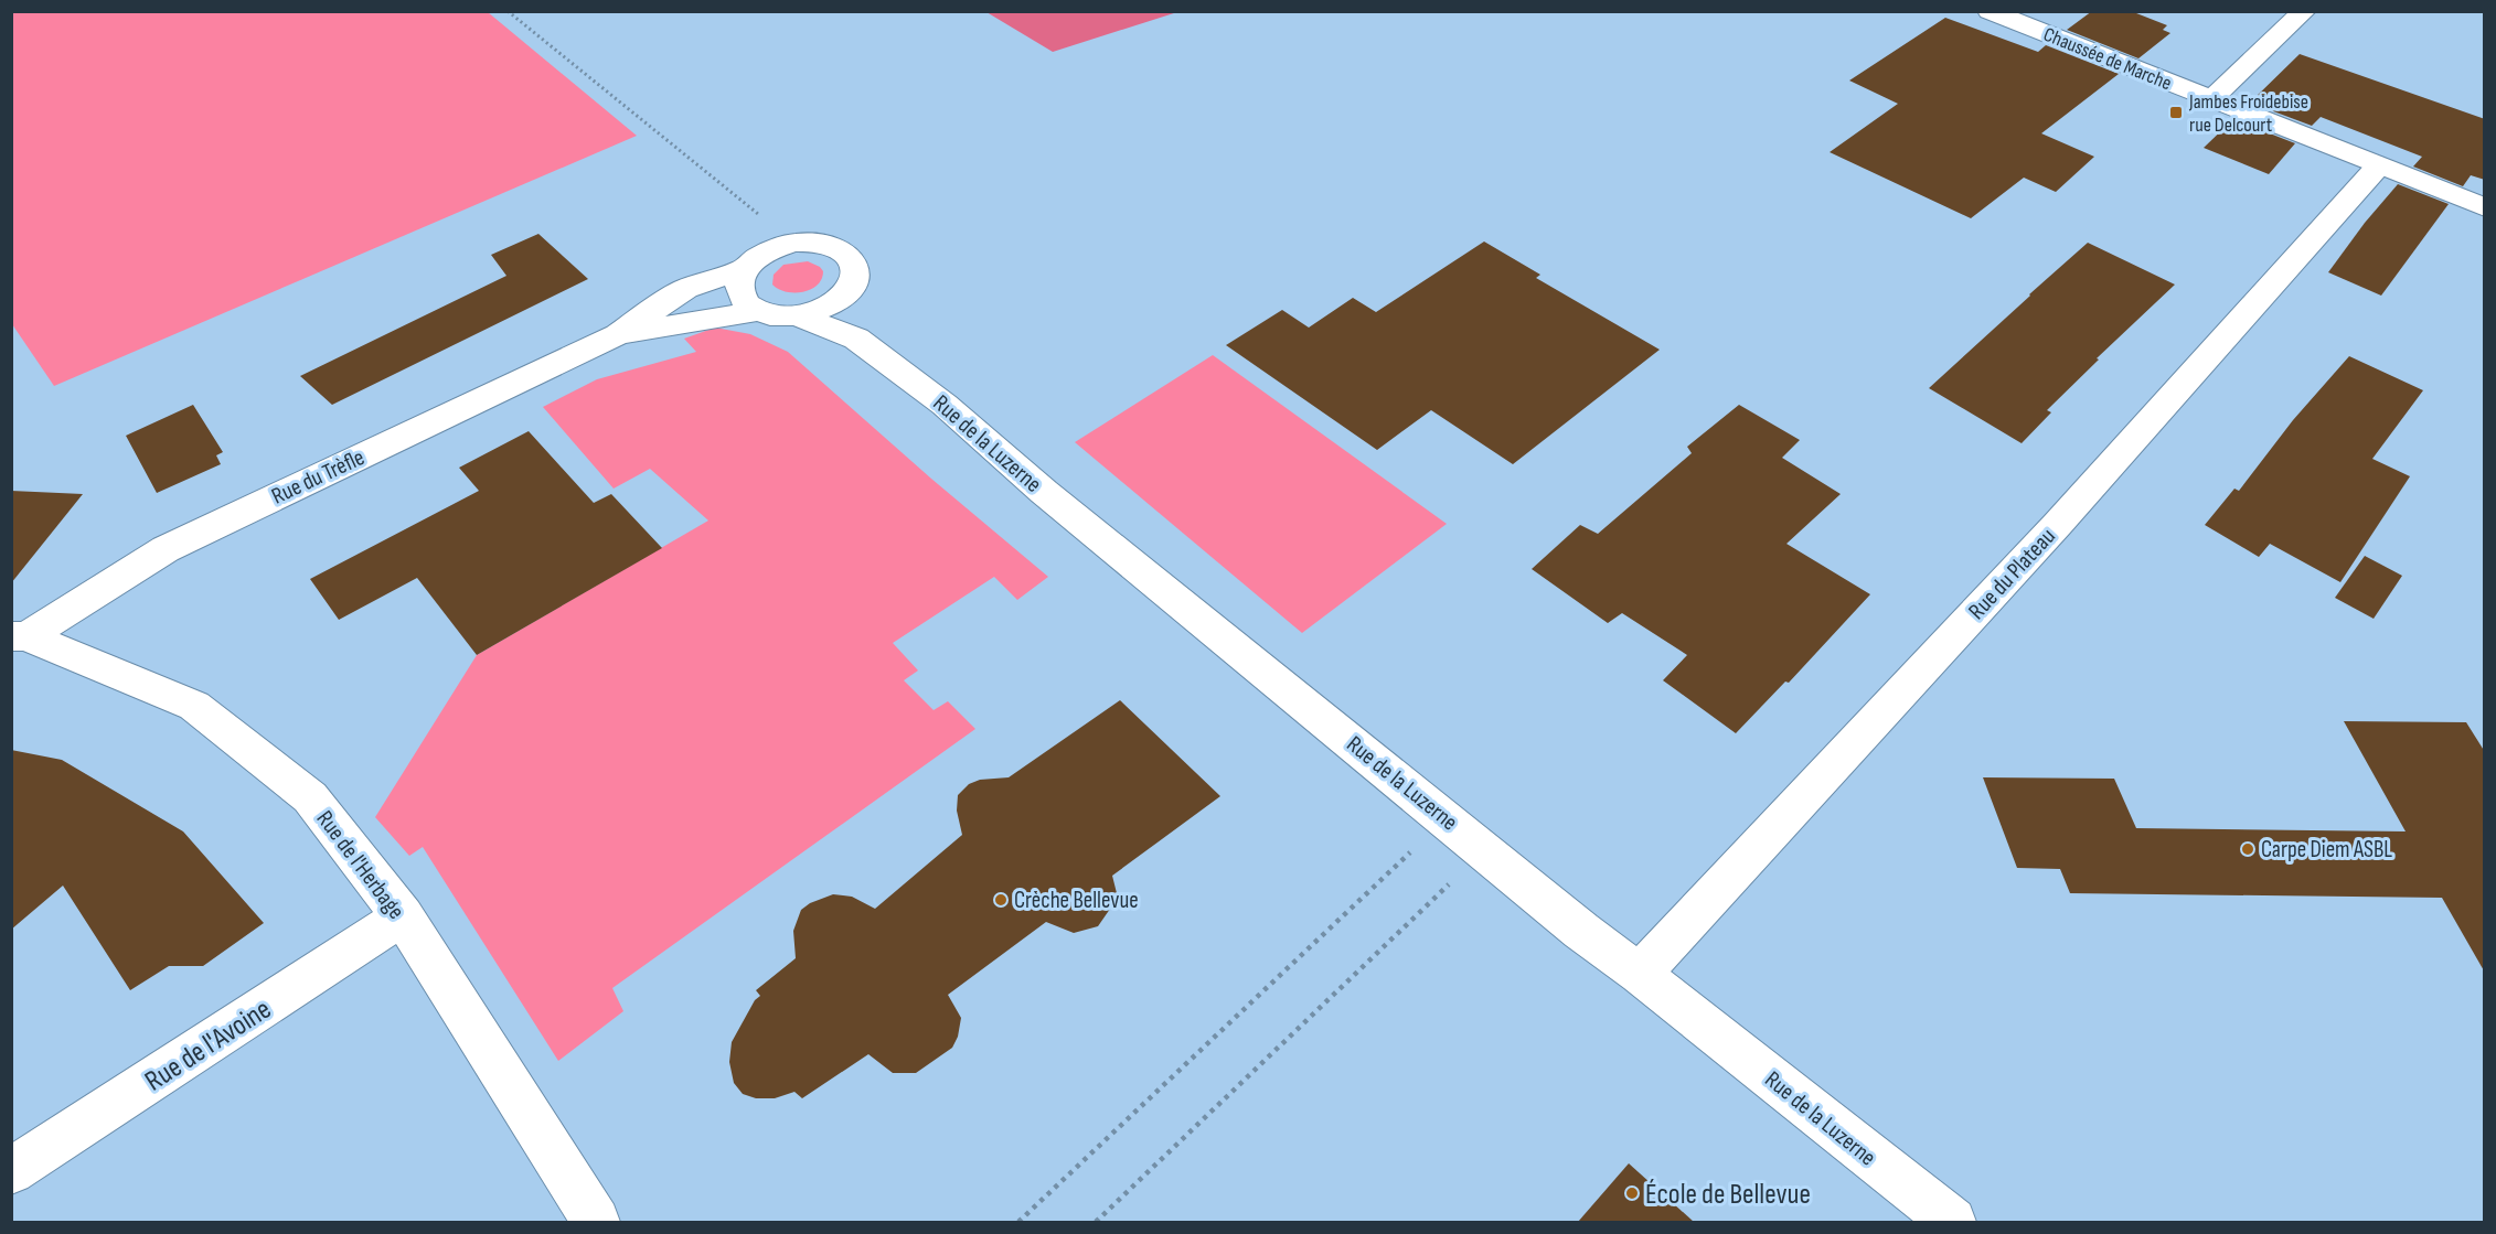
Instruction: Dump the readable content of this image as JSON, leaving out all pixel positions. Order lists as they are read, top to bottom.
{
  "streets": {
    "street": [
      "Chaussée de Marche",
      "Rue de la Luzerne",
      "Rue du Trèfle",
      "Rue du Plateau",
      "Rue de l'Herbage",
      "Rue de l'Avoine"
    ]
  },
  "crossings": [
    ["Chaussée de Marche", "Rue du Plateau"],
    ["Rue de la Luzerne", "Rue du Trèfle"],
    ["Rue de la Luzerne", "Rue du Plateau"],
    ["Rue du Trèfle", "Rue de l'Herbage"],
    ["Rue de l'Herbage", "Rue de l'Avoine"]
  ],
  "places": {
    "transit": ["Jambes Froidebise rue Delcourt"],
    "other": ["Carpe Diem ASBL", "Crèche Bellevue", "École de Bellevue"]
  }
}
